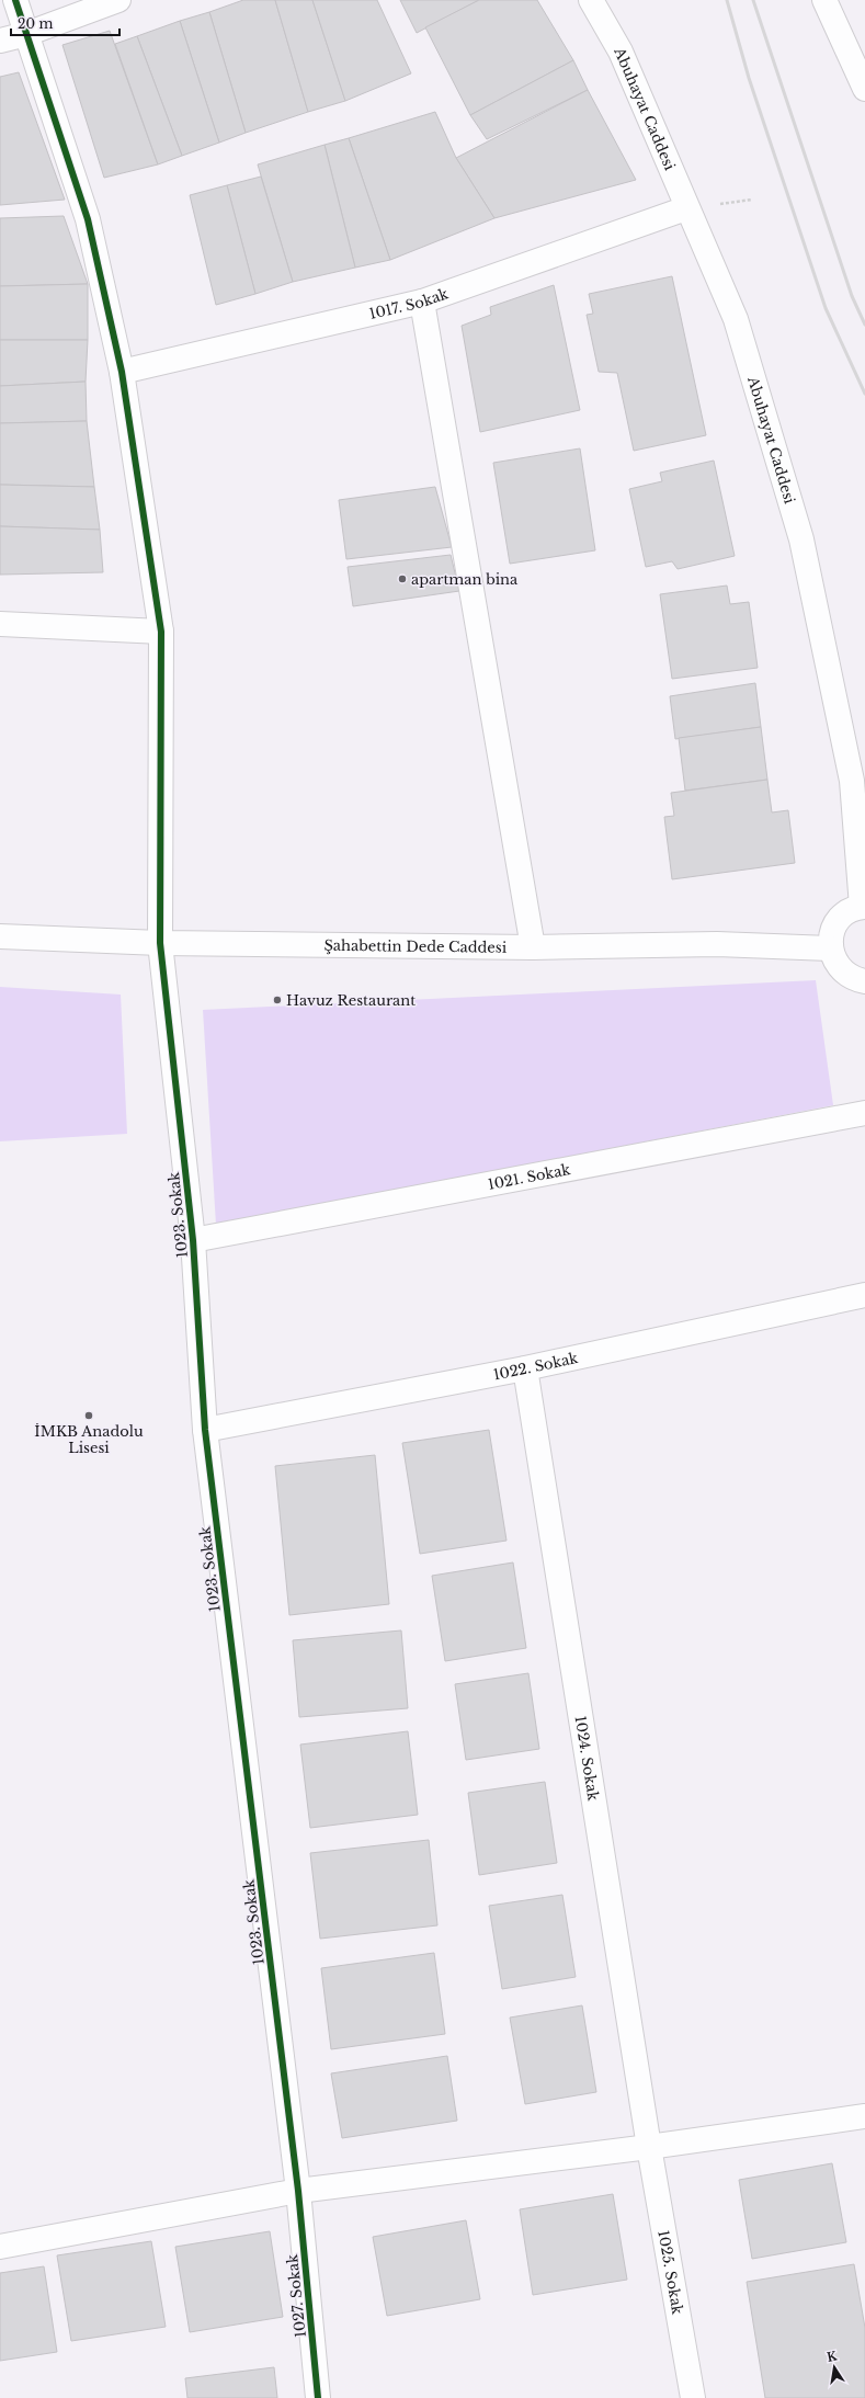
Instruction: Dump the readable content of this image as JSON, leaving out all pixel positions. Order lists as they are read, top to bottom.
{
  "streets": {
    "street": [
      "Abuhayat Caddesi",
      "1017. Sokak",
      "Şahabettin Dede Caddesi",
      "1021. Sokak",
      "1023. Sokak",
      "1022. Sokak",
      "1024. Sokak",
      "1025. Sokak",
      "1027. Sokak"
    ]
  },
  "crossings": [
    ["Abuhayat Caddesi", "1017. Sokak"],
    ["1017. Sokak", "1023. Sokak"],
    ["Şahabettin Dede Caddesi", "1023. Sokak"],
    ["1021. Sokak", "1023. Sokak"],
    ["1023. Sokak", "1022. Sokak"],
    ["1023. Sokak", "1027. Sokak"],
    ["1022. Sokak", "1024. Sokak"],
    ["1024. Sokak", "1025. Sokak"]
  ],
  "places": ["apartman bina", "Havuz Restaurant", "İMKB Anadolu Lisesi"],
  "scale_bar": "20 m",
  "north": "top"
}
